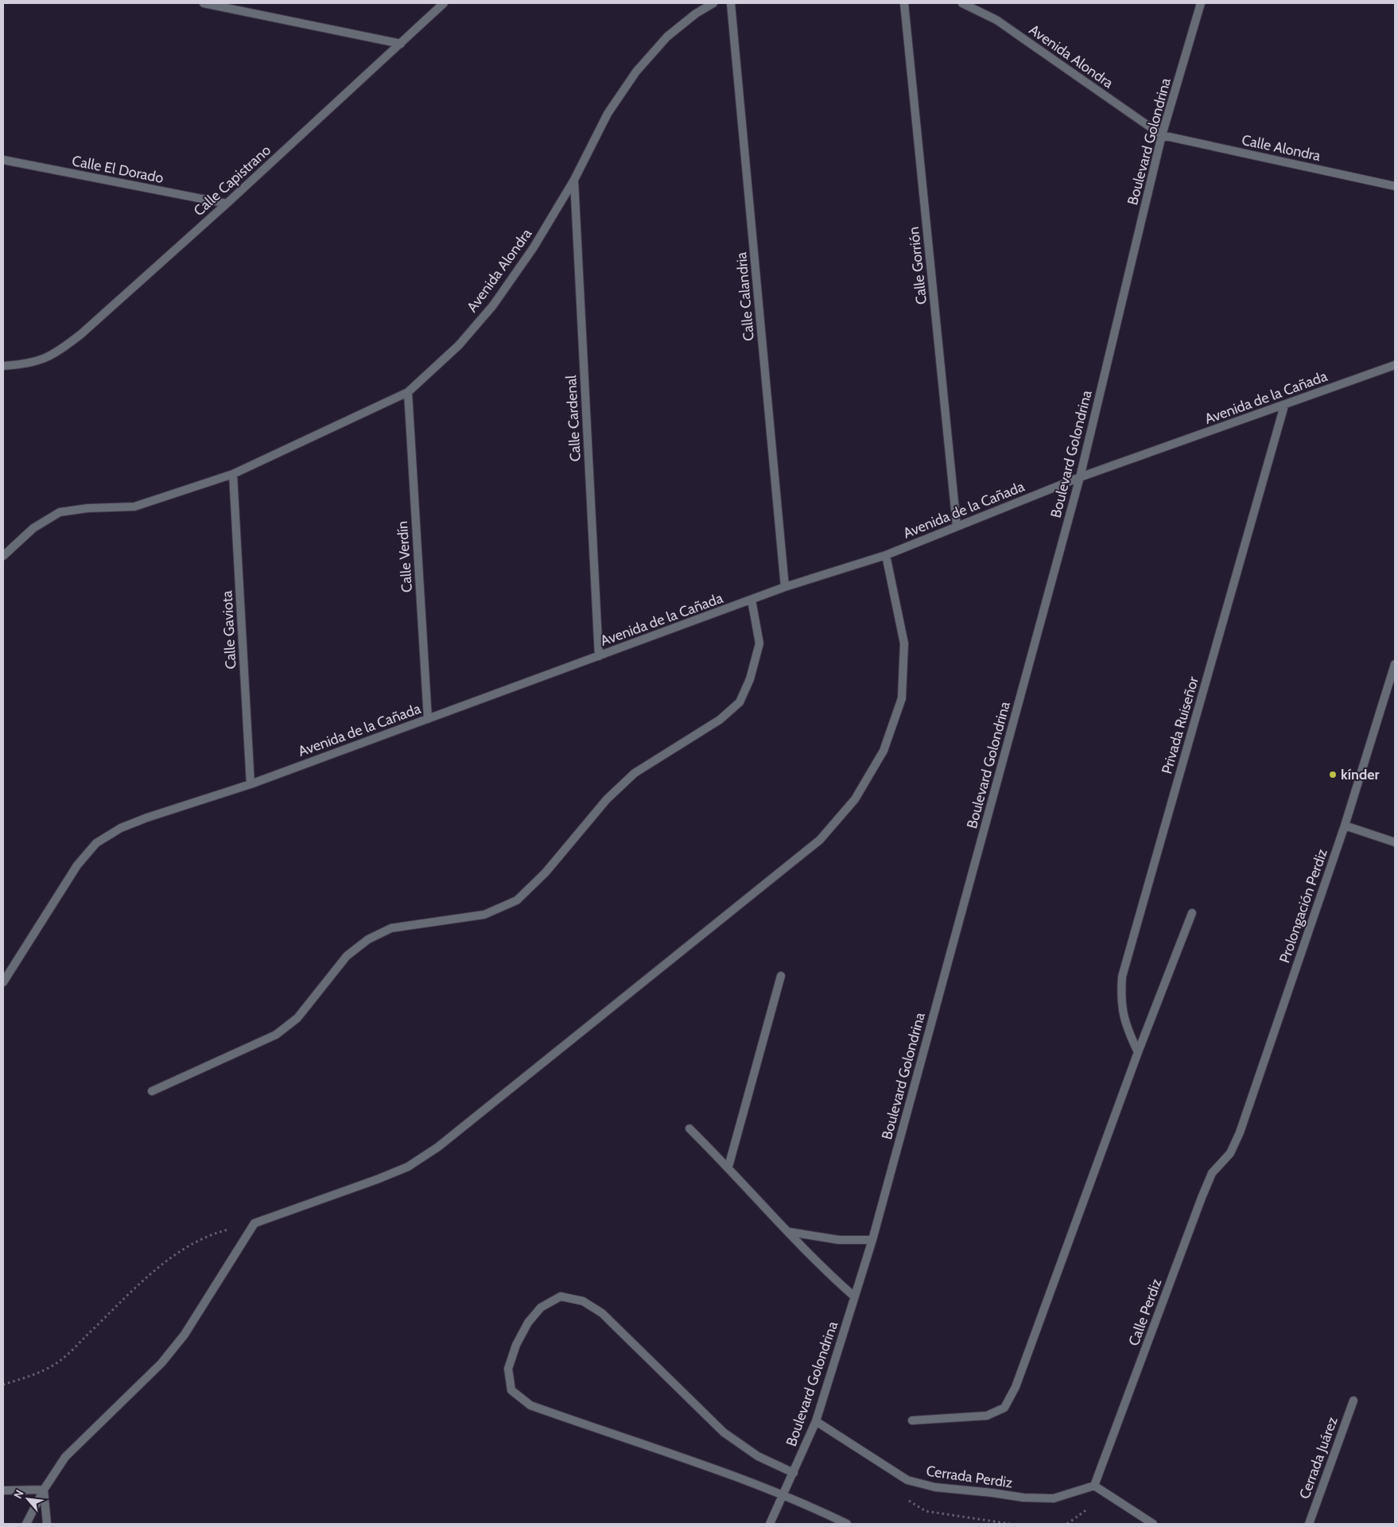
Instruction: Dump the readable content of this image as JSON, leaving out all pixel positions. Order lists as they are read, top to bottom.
{
  "streets": {
    "street": [
      "Avenida Alondra",
      "Boulevard Golondrina",
      "Calle Alondra",
      "Calle El Dorado",
      "Calle Capistrano",
      "Calle Gorrión",
      "Calle Calandria",
      "Avenida de la Cañada",
      "Calle Cardenal",
      "Calle Verdín",
      "Calle Gaviota",
      "Privada Ruiseñor",
      "Prolongación Perdiz",
      "Calle Perdiz",
      "Cerrada Juárez",
      "Cerrada Perdiz"
    ]
  },
  "crossings": [
    ["Avenida Alondra", "Boulevard Golondrina"],
    ["Avenida Alondra", "Calle Alondra"],
    ["Avenida Alondra", "Calle Cardenal"],
    ["Avenida Alondra", "Calle Verdín"],
    ["Avenida Alondra", "Calle Gaviota"],
    ["Boulevard Golondrina", "Calle Alondra"],
    ["Boulevard Golondrina", "Avenida de la Cañada"],
    ["Boulevard Golondrina", "Cerrada Perdiz"],
    ["Calle El Dorado", "Calle Capistrano"],
    ["Calle Gorrión", "Avenida de la Cañada"],
    ["Calle Calandria", "Avenida de la Cañada"],
    ["Avenida de la Cañada", "Calle Cardenal"],
    ["Avenida de la Cañada", "Calle Verdín"],
    ["Avenida de la Cañada", "Calle Gaviota"],
    ["Avenida de la Cañada", "Privada Ruiseñor"],
    ["Prolongación Perdiz", "Calle Perdiz"],
    ["Calle Perdiz", "Cerrada Perdiz"]
  ],
  "places": ["kínder"],
  "north": "top left"
}
